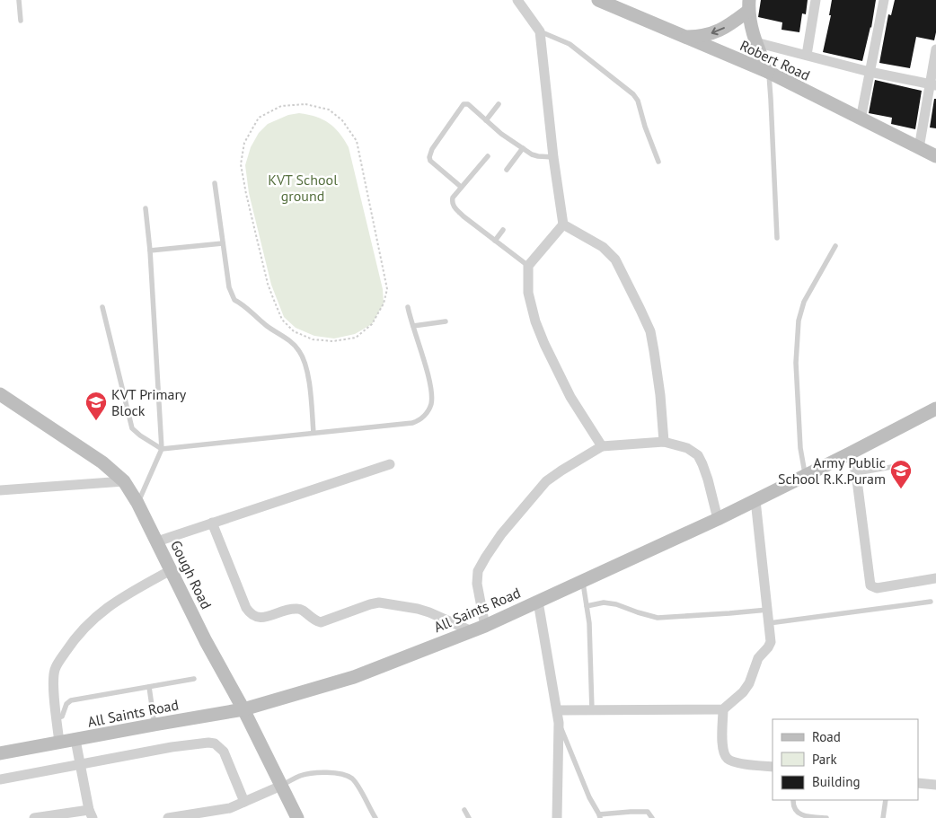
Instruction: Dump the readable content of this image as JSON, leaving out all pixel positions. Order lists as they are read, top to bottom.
{
  "streets": {
    "street": ["Robert Road", "Gough Road", "All Saints Road"]
  },
  "crossings": [
    ["Gough Road", "All Saints Road"]
  ],
  "parks": ["KVT School ground"],
  "places": {
    "school or university": ["KVT Primary Block", "Army Public School R.K.Puram"]
  },
  "legend": ["Road", "Park", "Building"]
}
